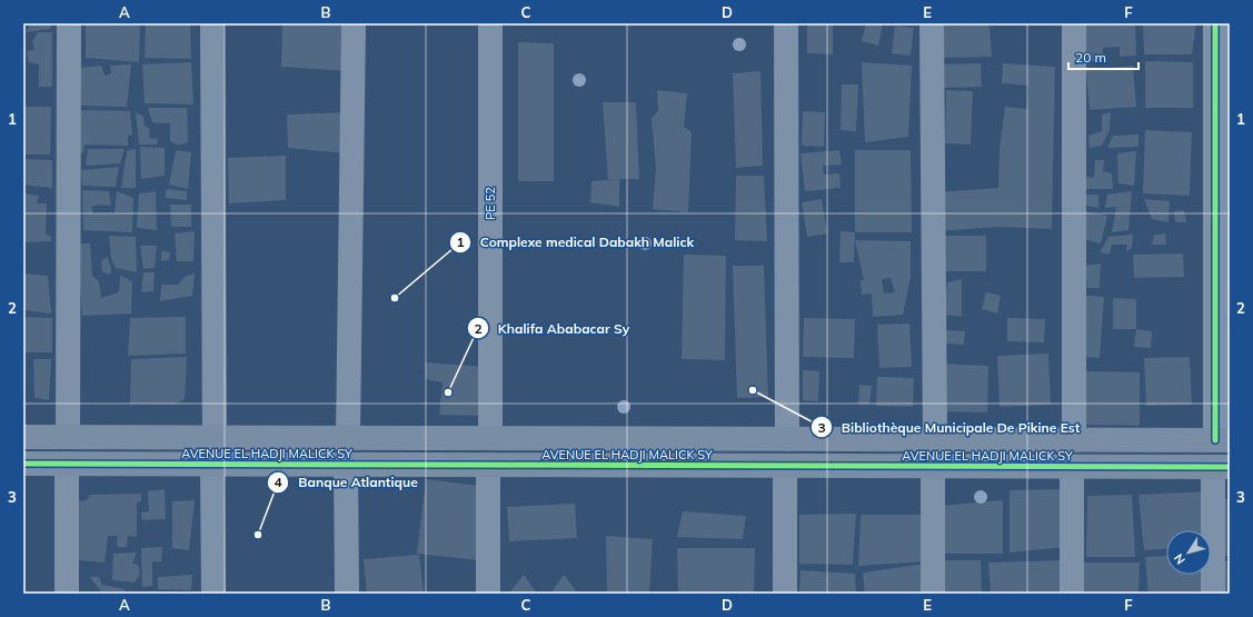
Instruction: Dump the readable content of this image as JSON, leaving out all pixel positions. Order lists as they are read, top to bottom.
{
  "streets": {
    "street": ["PE 52", "AVENUE EL HADJI MALICK SY"]
  },
  "crossings": [
    ["PE 52", "AVENUE EL HADJI MALICK SY"]
  ],
  "places": [
    "Complexe medical Dabakh Malick",
    "Bibliothèque Municipale De Pikine Est",
    "Khalifa Ababacar Sy",
    "Banque Atlantique"
  ],
  "scale_bar": "20 m",
  "north": "bottom left",
  "grid": {
    "columns": [
      "A",
      "B",
      "C",
      "D",
      "E",
      "F"
    ],
    "rows": ["1", "2", "3"]
  }
}
